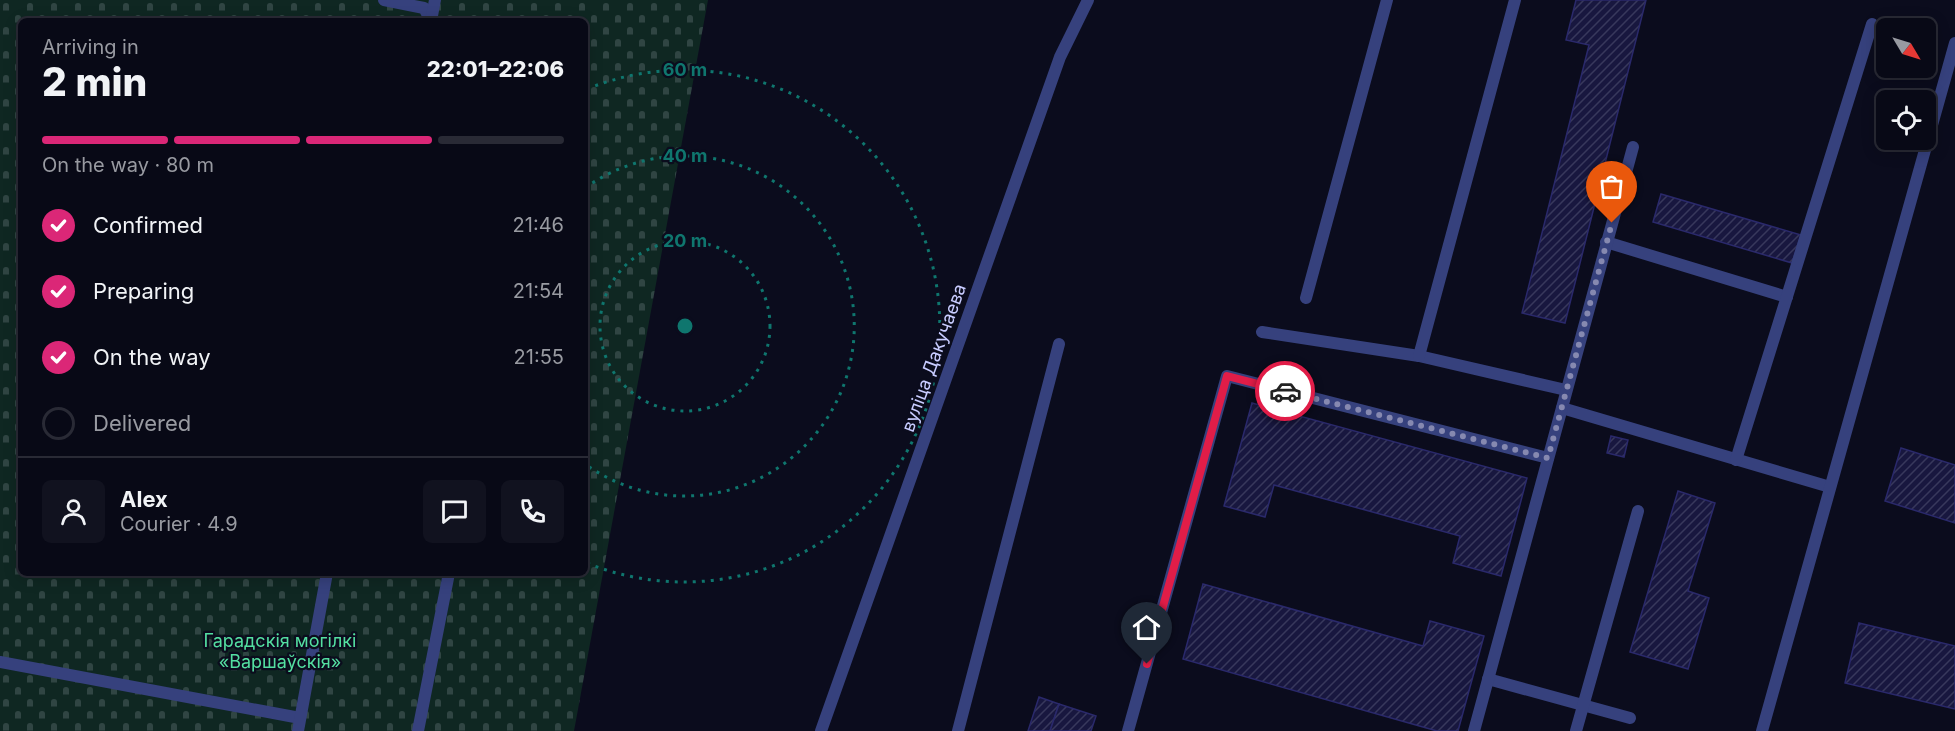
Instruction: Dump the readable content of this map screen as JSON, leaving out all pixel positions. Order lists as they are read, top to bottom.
{
  "streets": {
    "street": ["вуліца Дакучаева"]
  },
  "parks": ["Гарадскія могілкі «Варшаўскія»"],
  "north": "bottom right",
  "page": {
    "heading": ["2 min", "Arriving in", "22:01–22:06"],
    "panel": ["Alex", "Courier · 4.9"],
    "bar": "On the way · 80 m",
    "list": [
      ["Confirmed", "21:46"],
      ["Preparing", "21:54"],
      ["On the way", "21:55"],
      "Delivered"
    ]
  },
  "rings": ["60 m", "40 m", "20 m"]
}
